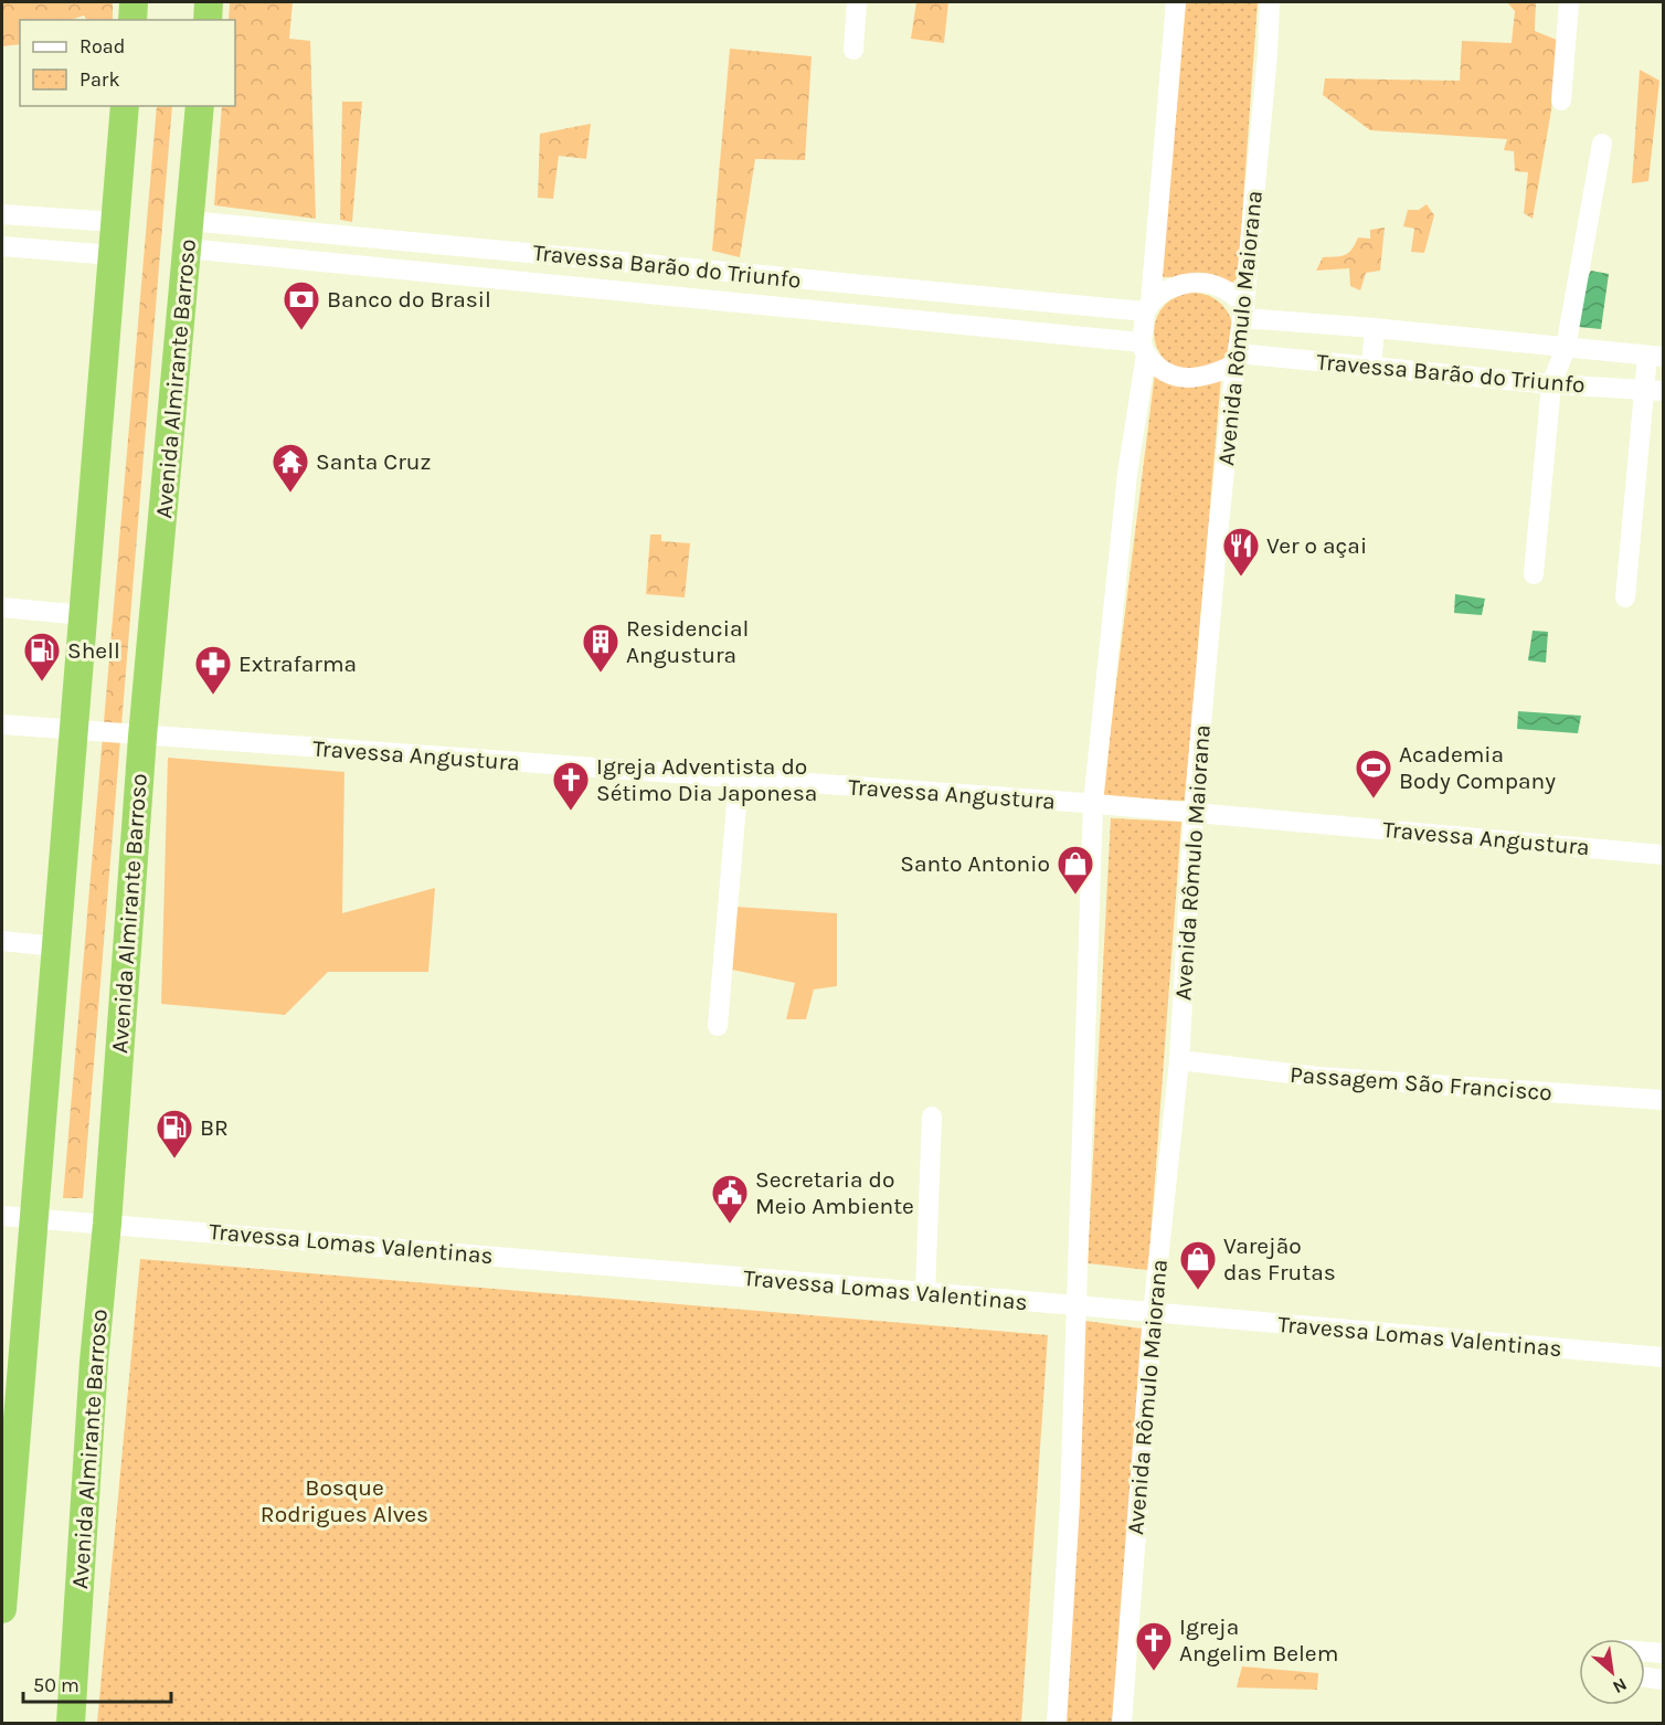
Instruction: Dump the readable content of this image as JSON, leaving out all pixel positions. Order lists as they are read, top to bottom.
{
  "streets": {
    "highway": ["Avenida Almirante Barroso"],
    "street": [
      "Travessa Barão do Triunfo",
      "Avenida Rômulo Maiorana",
      "Travessa Angustura",
      "Passagem São Francisco",
      "Travessa Lomas Valentinas"
    ]
  },
  "crossings": [
    ["Travessa Barão do Triunfo", "Avenida Rômulo Maiorana"],
    ["Travessa Barão do Triunfo", "Avenida Almirante Barroso"],
    ["Avenida Rômulo Maiorana", "Travessa Angustura"],
    ["Avenida Rômulo Maiorana", "Passagem São Francisco"],
    ["Avenida Rômulo Maiorana", "Travessa Lomas Valentinas"],
    ["Avenida Almirante Barroso", "Travessa Angustura"],
    ["Avenida Almirante Barroso", "Travessa Lomas Valentinas"]
  ],
  "parks": ["Bosque Rodrigues Alves"],
  "places": {
    "bank": ["Banco do Brasil"],
    "temple": ["Santa Cruz"],
    "restaurant": ["Ver o açai"],
    "building": ["Residencial Angustura"],
    "fuel station": ["Shell", "BR"],
    "pharmacy": ["Extrafarma"],
    "sports": ["Academia Body Company"],
    "church": ["Igreja Adventista do Sétimo Dia Japonesa", "Igreja Angelim Belem"],
    "shop": ["Santo Antonio", "Varejão das Frutas"],
    "public building": ["Secretaria do Meio Ambiente"]
  },
  "legend": ["Road", "Park"],
  "scale_bar": "50 m",
  "north": "bottom right"
}
